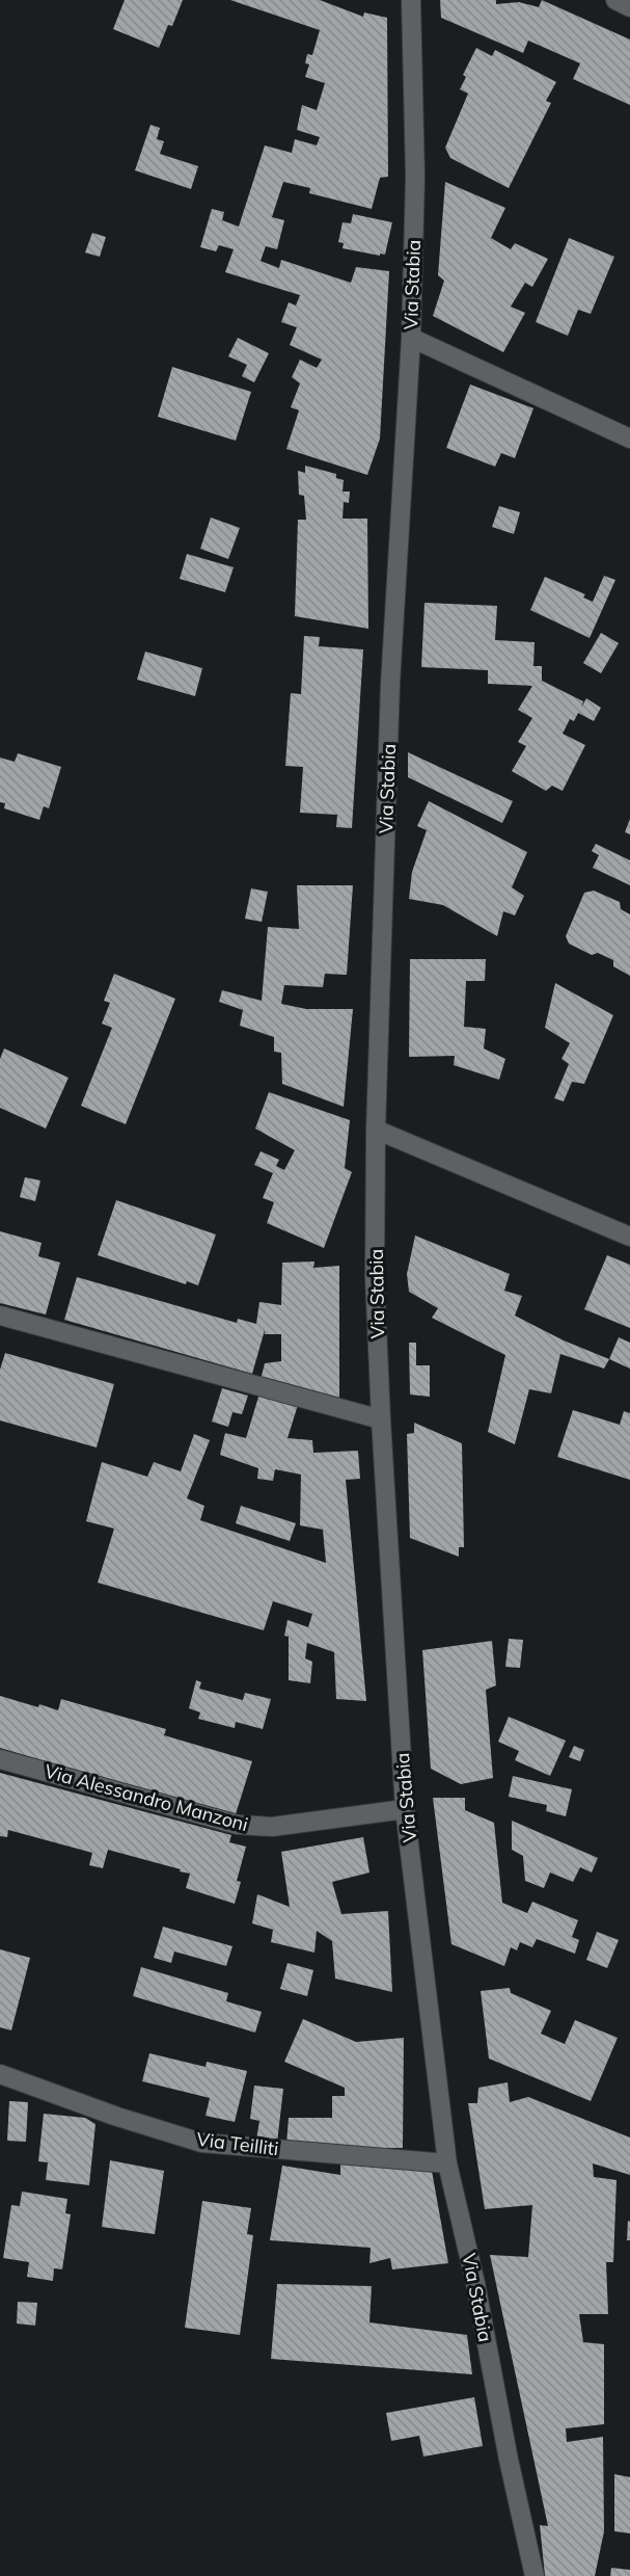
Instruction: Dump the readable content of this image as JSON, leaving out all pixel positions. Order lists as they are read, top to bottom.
{
  "streets": {
    "main road": ["Via Stabia", "Via Alessandro Manzoni", "Via Teilliti"]
  },
  "crossings": [
    ["Via Stabia", "Via Alessandro Manzoni"],
    ["Via Stabia", "Via Teilliti"]
  ]
}
